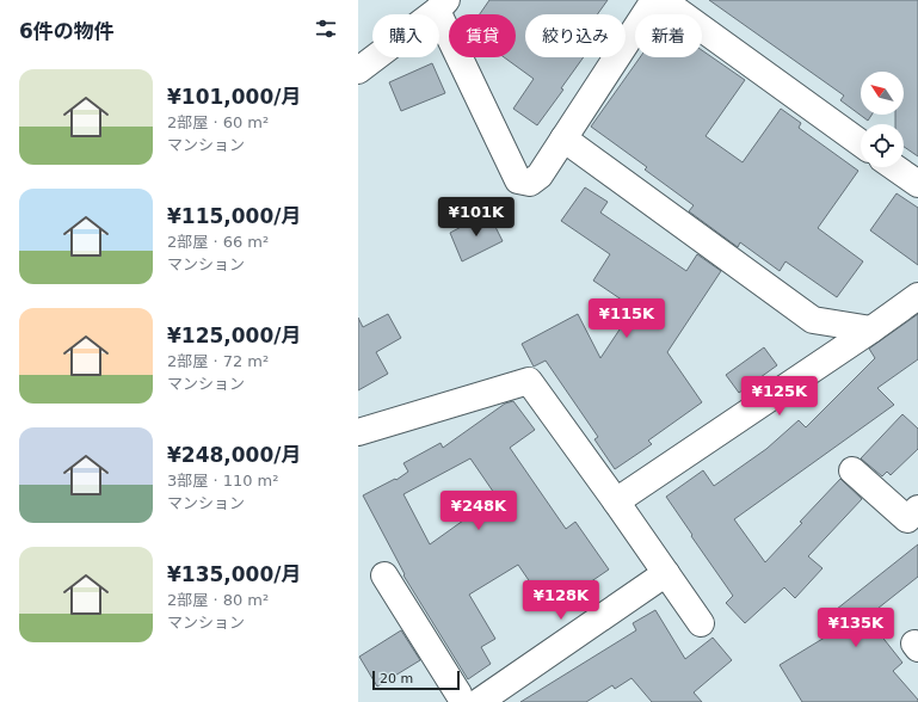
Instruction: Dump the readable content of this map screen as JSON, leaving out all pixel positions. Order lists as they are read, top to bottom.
{
  "scale_bar": "20 m",
  "north": "top left",
  "page": {
    "heading": "6件の物件",
    "chip": [
      "購入",
      "賃貸",
      "絞り込み",
      "新着"
    ],
    "list": [
      {
        "name": "¥101,000/月",
        "note": "2部屋 · 60 m² · マンション"
      },
      {
        "name": "¥115,000/月",
        "note": "2部屋 · 66 m² · マンション"
      },
      {
        "name": "¥125,000/月",
        "note": "2部屋 · 72 m² · マンション"
      },
      {
        "name": "¥248,000/月",
        "note": "3部屋 · 110 m² · マンション"
      },
      {
        "name": "¥135,000/月",
        "note": "2部屋 · 80 m² · マンション"
      }
    ],
    "price": [
      "¥101K",
      "¥115K",
      "¥125K",
      "¥248K",
      "¥128K",
      "¥135K"
    ],
    "scale": "20 m"
  }
}
